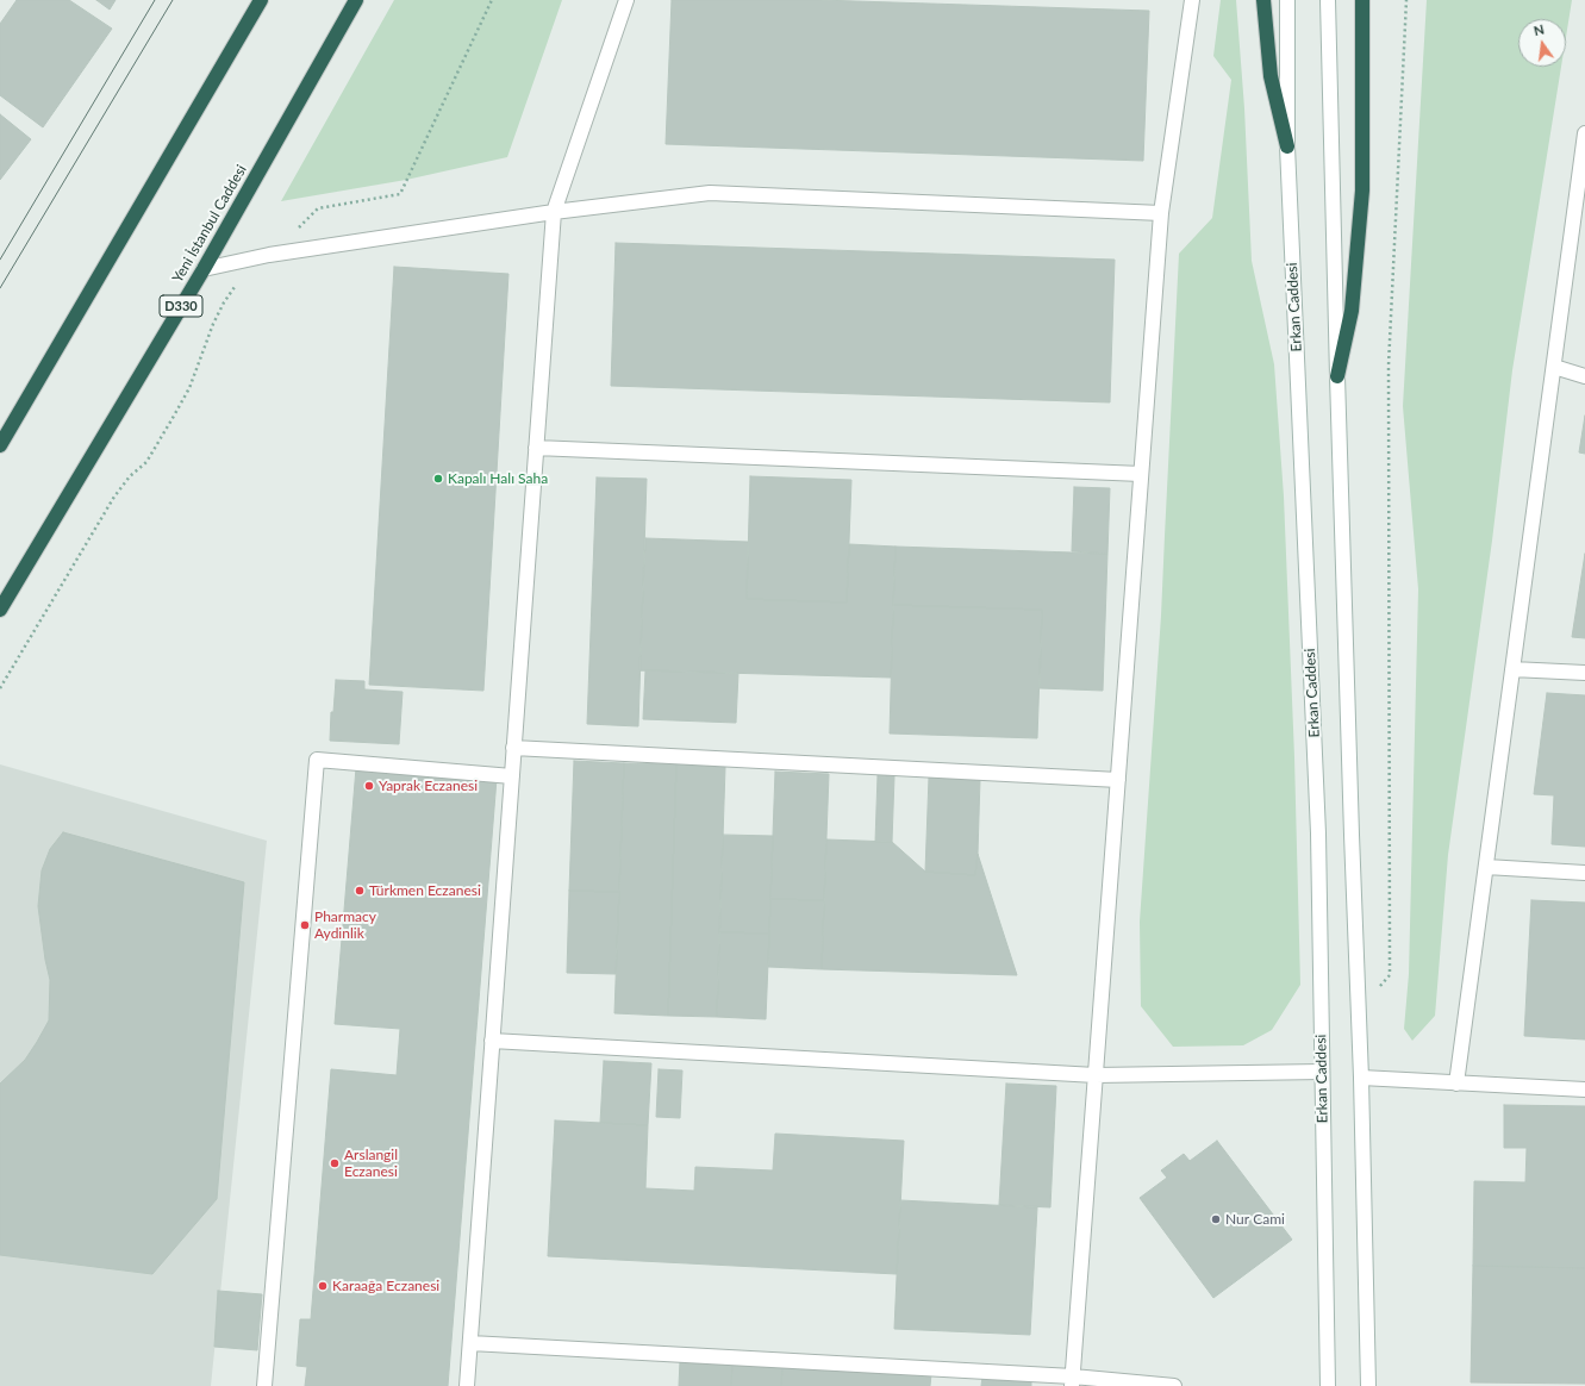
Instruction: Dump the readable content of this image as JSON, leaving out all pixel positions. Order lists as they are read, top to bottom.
{
  "streets": {
    "highway": ["Yeni İstanbul Caddesi", "D330"],
    "street": ["Erkan Caddesi"]
  },
  "places": [
    "Kapalı Halı Saha",
    "Yaprak Eczanesi",
    "Türkmen Eczanesi",
    "Pharmacy Aydinlik",
    "Arslangil Eczanesi",
    "Nur Cami",
    "Karaağa Eczanesi"
  ],
  "north": "top"
}
